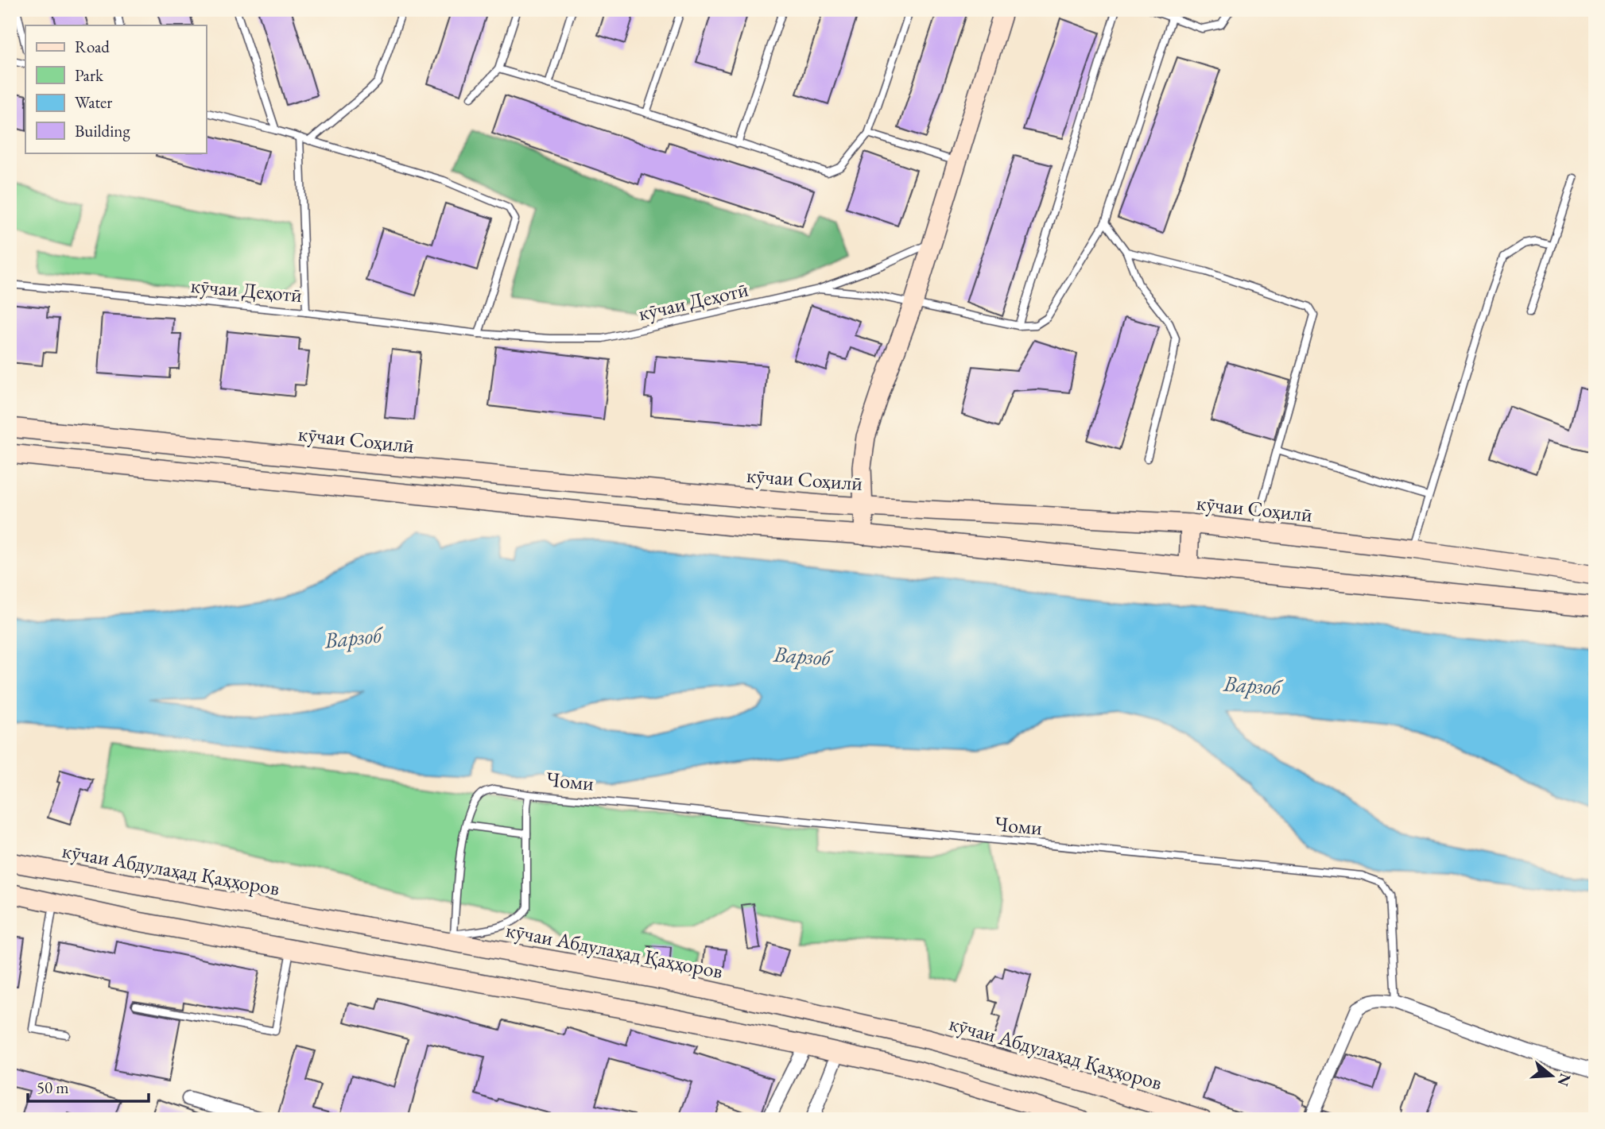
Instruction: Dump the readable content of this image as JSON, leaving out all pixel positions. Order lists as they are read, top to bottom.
{
  "streets": {
    "main road": ["кӯчаи Соҳилӣ", "кӯчаи Абдулаҳад Қаҳҳоров"],
    "lane": ["кӯчаи Деҳотӣ", "Чоми"]
  },
  "water": ["Варзоб"],
  "legend": [
    "Road",
    "Park",
    "Water",
    "Building"
  ],
  "scale_bar": "50 m",
  "north": "right"
}
